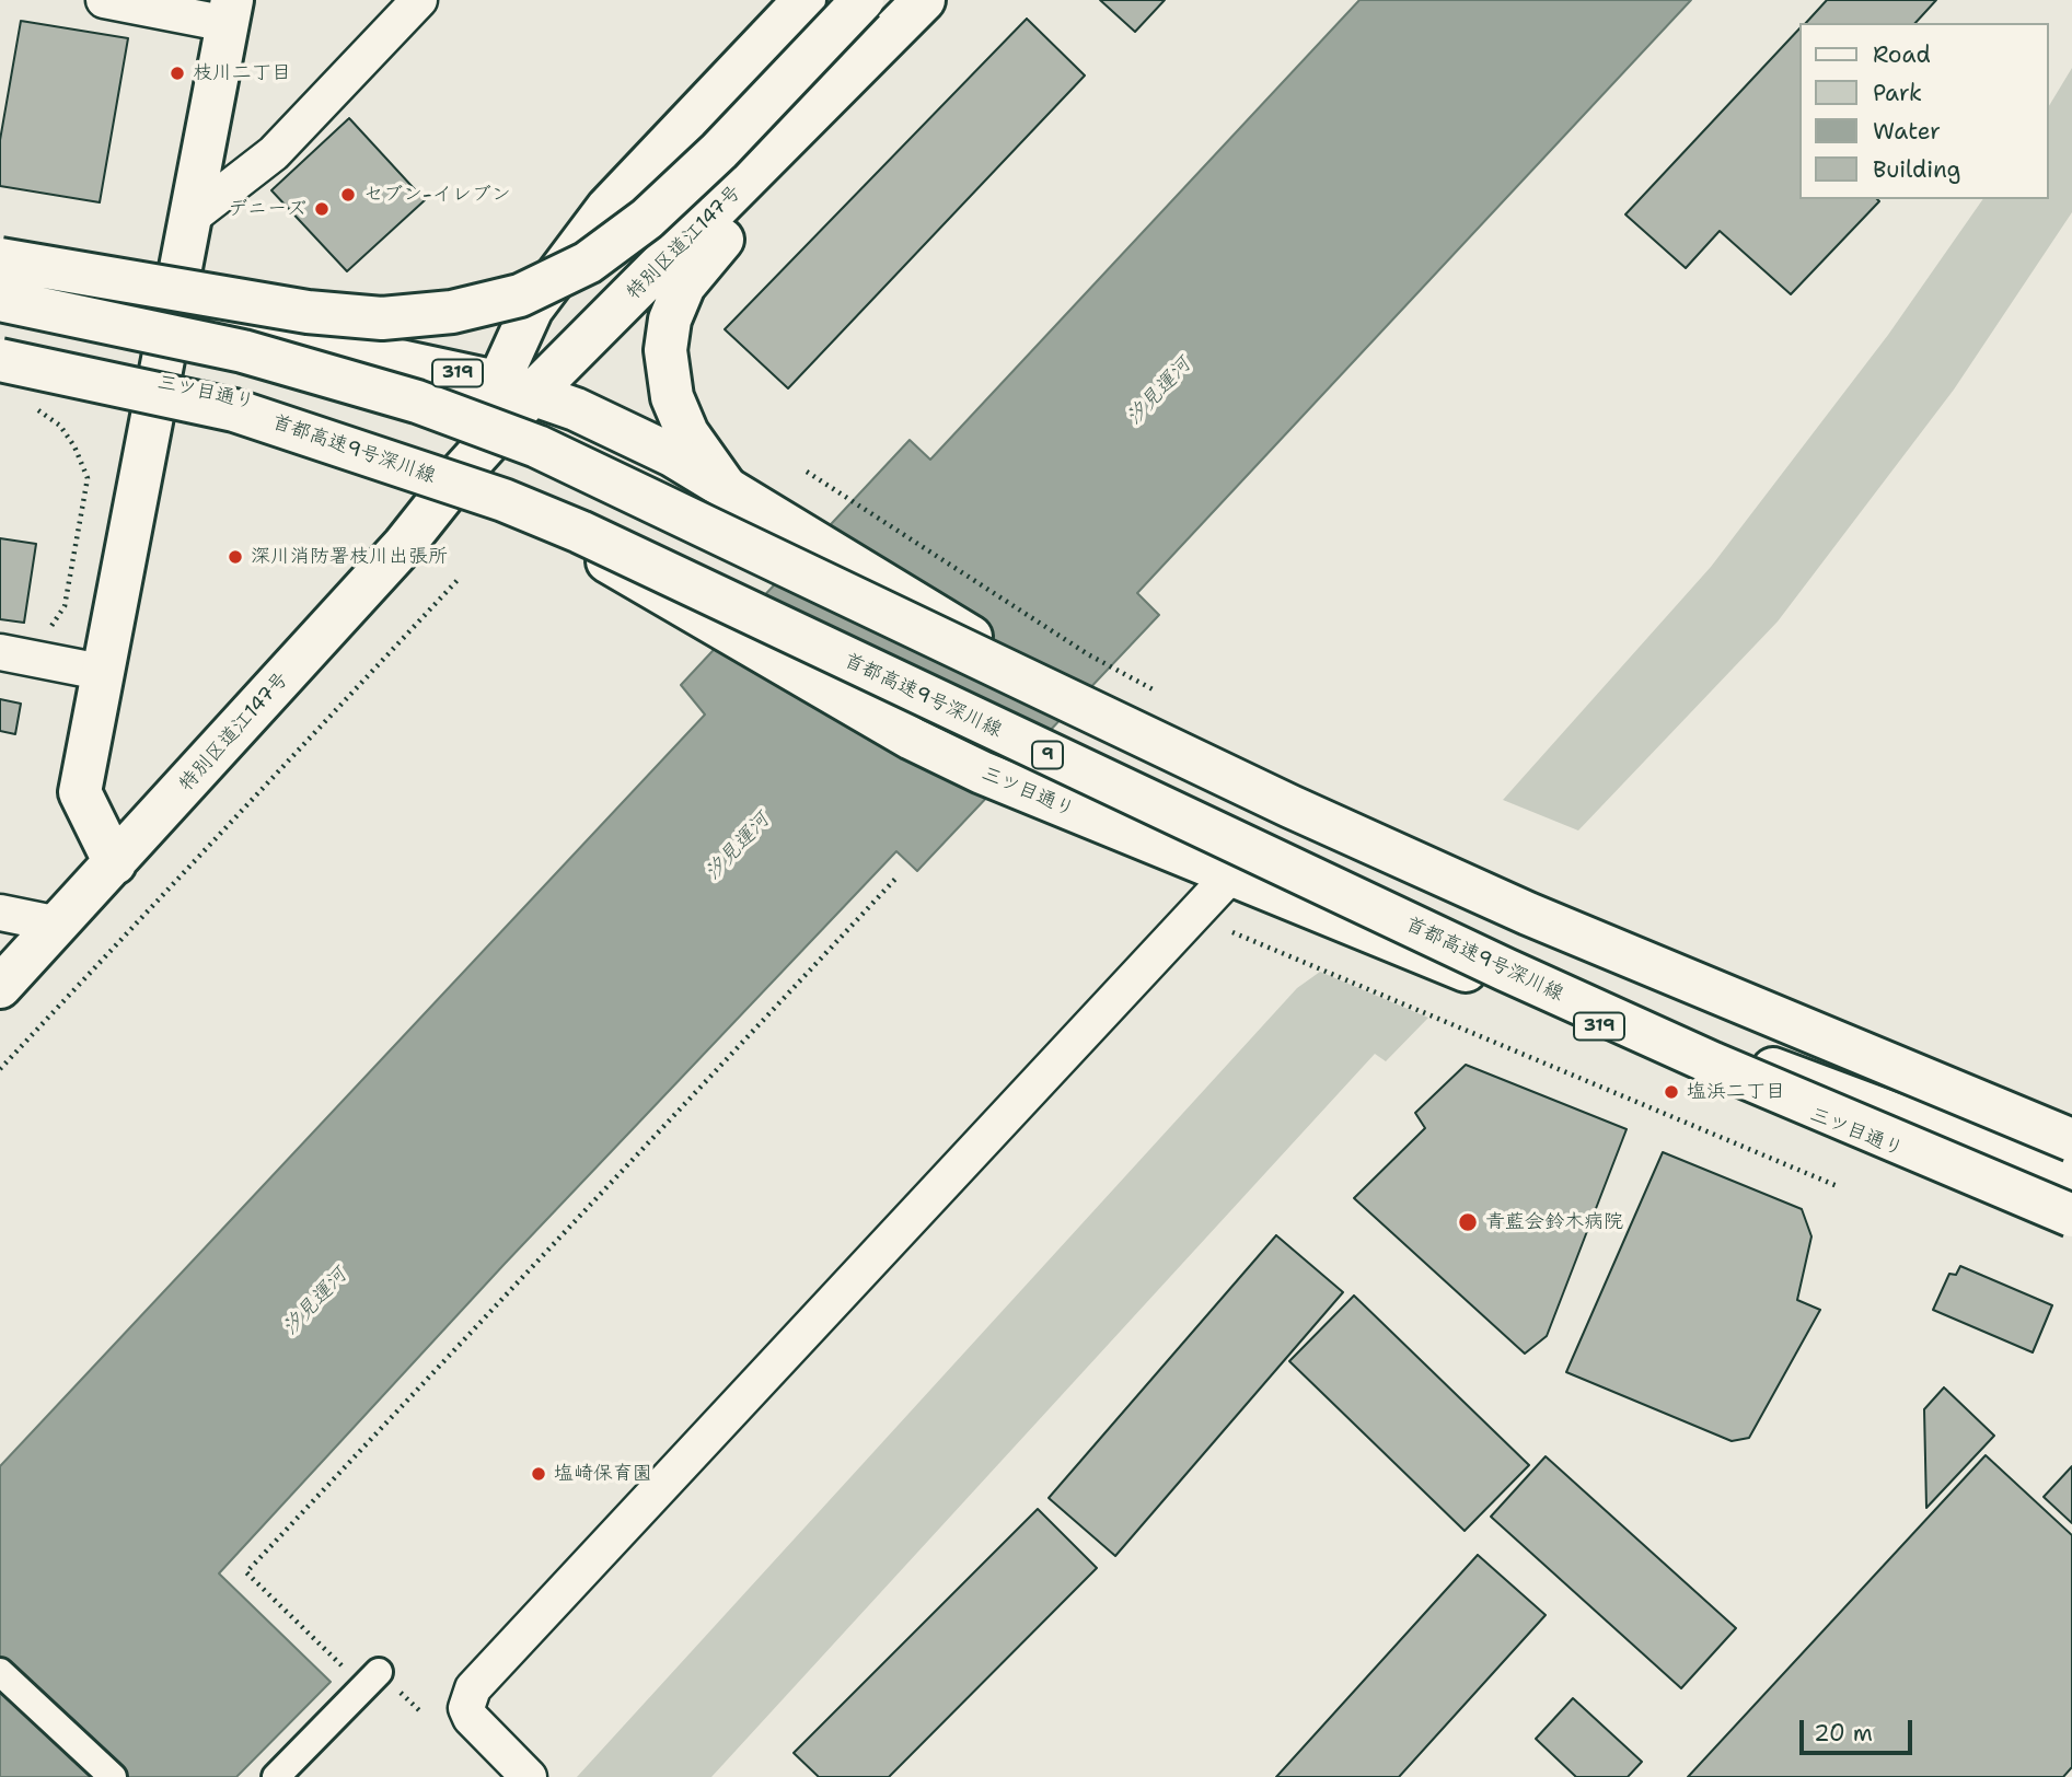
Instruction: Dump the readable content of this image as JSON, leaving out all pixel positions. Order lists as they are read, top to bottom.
{
  "streets": {
    "main road": [
      "特別区道江147号",
      "319",
      "三ツ目通り",
      "首都高速9号深川線",
      "9"
    ]
  },
  "crossings": [
    ["特別区道江147号", "319"],
    ["特別区道江147号", "三ツ目通り"]
  ],
  "water": ["汐見運河"],
  "places": [
    "枝川二丁目",
    "セブン-イレブン",
    "デニーズ",
    "深川消防署枝川出張所",
    "塩浜二丁目",
    "青藍会鈴木病院",
    "塩崎保育園"
  ],
  "legend": [
    "Road",
    "Park",
    "Water",
    "Building"
  ],
  "scale_bar": "20 m"
}
